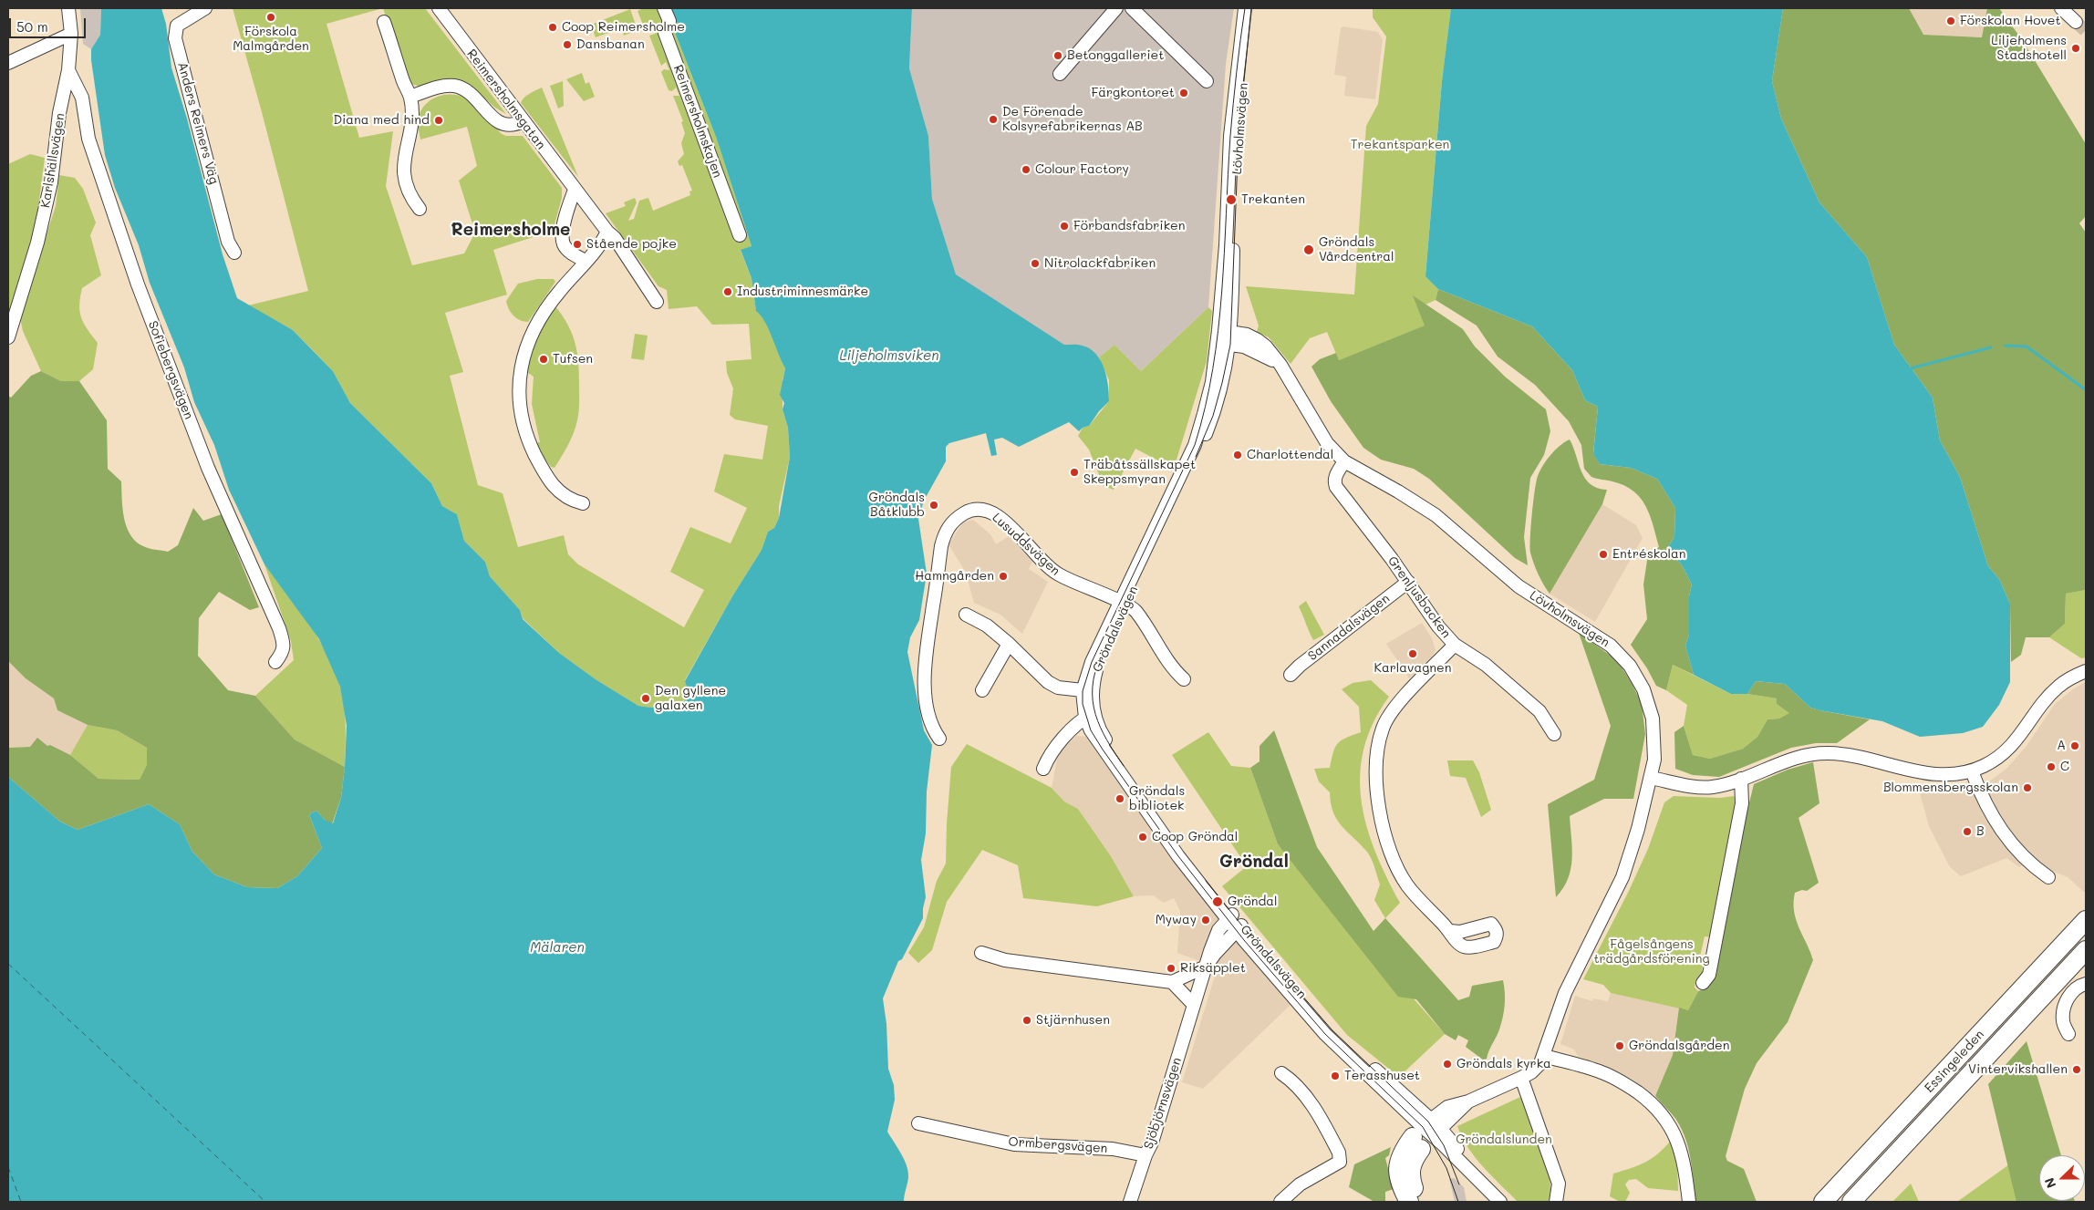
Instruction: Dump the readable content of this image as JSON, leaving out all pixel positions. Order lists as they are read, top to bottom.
{
  "streets": {
    "highway": ["Essingeleden"],
    "street": [
      "Reimersholmsgatan",
      "Reimersholmskajen",
      "Anders Reimers Väg",
      "Lövholmsvägen",
      "Karlshällsvägen",
      "Sofiebergsvägen",
      "Lusuddsvägen",
      "Grenljusbacken",
      "Sannadalsvägen",
      "Gröndalsvägen",
      "Sjöbjörnsvägen",
      "Ormbergsvägen"
    ]
  },
  "crossings": [
    ["Lövholmsvägen", "Grenljusbacken"],
    ["Lövholmsvägen", "Gröndalsvägen"],
    ["Karlshällsvägen", "Sofiebergsvägen"],
    ["Lusuddsvägen", "Gröndalsvägen"],
    ["Grenljusbacken", "Sannadalsvägen"],
    ["Gröndalsvägen", "Sjöbjörnsvägen"],
    ["Sjöbjörnsvägen", "Ormbergsvägen"]
  ],
  "districts": ["Reimersholme", "Gröndal"],
  "water": ["Liljeholmsviken", "Mälaren"],
  "parks": ["Trekantsparken", "Fågelsångens trädgårdsförening", "Gröndalslunden"],
  "places": [
    "Förskola Malmgården",
    "Förskolan Hovet",
    "Coop Reimersholme",
    "Dansbanan",
    "Liljeholmens Stadshotell",
    "Betonggalleriet",
    "Färgkontoret",
    "De Förenade Kolsyrefabrikernas AB",
    "Diana med hind",
    "Colour Factory",
    "Trekanten",
    "Förbandsfabriken",
    "Stående pojke",
    "Gröndals Vårdcentral",
    "Nitrolackfabriken",
    "Industriminnesmärke",
    "Tufsen",
    "Charlottendal",
    "Träbåtssällskapet Skeppsmyran",
    "Gröndals Båtklubb",
    "Entréskolan",
    "Hamngården",
    "Karlavagnen",
    "Den gyllene galaxen",
    "A",
    "C",
    "Blommensbergsskolan",
    "Gröndals bibliotek",
    "B",
    "Coop Gröndal",
    "Gröndal",
    "Myway",
    "Riksäpplet",
    "Stjärnhusen",
    "Gröndalsgården",
    "Gröndals kyrka",
    "Vintervikshallen",
    "Terasshuset"
  ],
  "scale_bar": "50 m",
  "north": "left"
}
